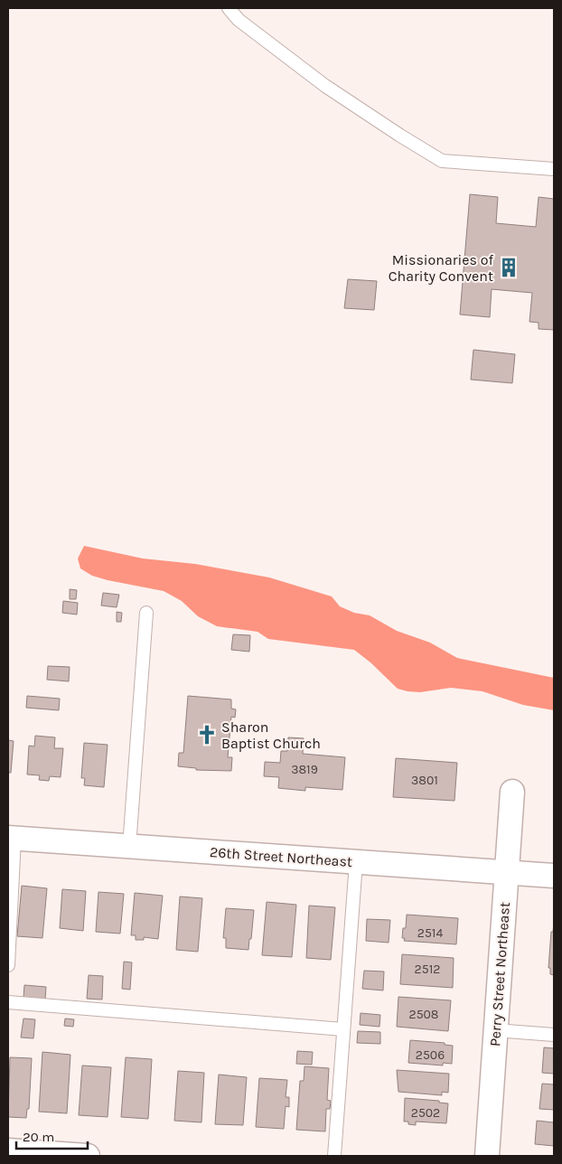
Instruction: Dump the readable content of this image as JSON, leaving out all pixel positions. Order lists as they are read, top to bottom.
{
  "streets": {
    "street": ["26th Street Northeast", "Perry Street Northeast"]
  },
  "crossings": [
    ["26th Street Northeast", "Perry Street Northeast"]
  ],
  "places": {
    "building": ["Missionaries of Charity Convent"],
    "church": ["Sharon Baptist Church"]
  },
  "house_numbers": [
    "3819",
    "3801",
    "2514",
    "2512",
    "2508",
    "2506",
    "2502"
  ],
  "scale_bar": "20 m"
}
